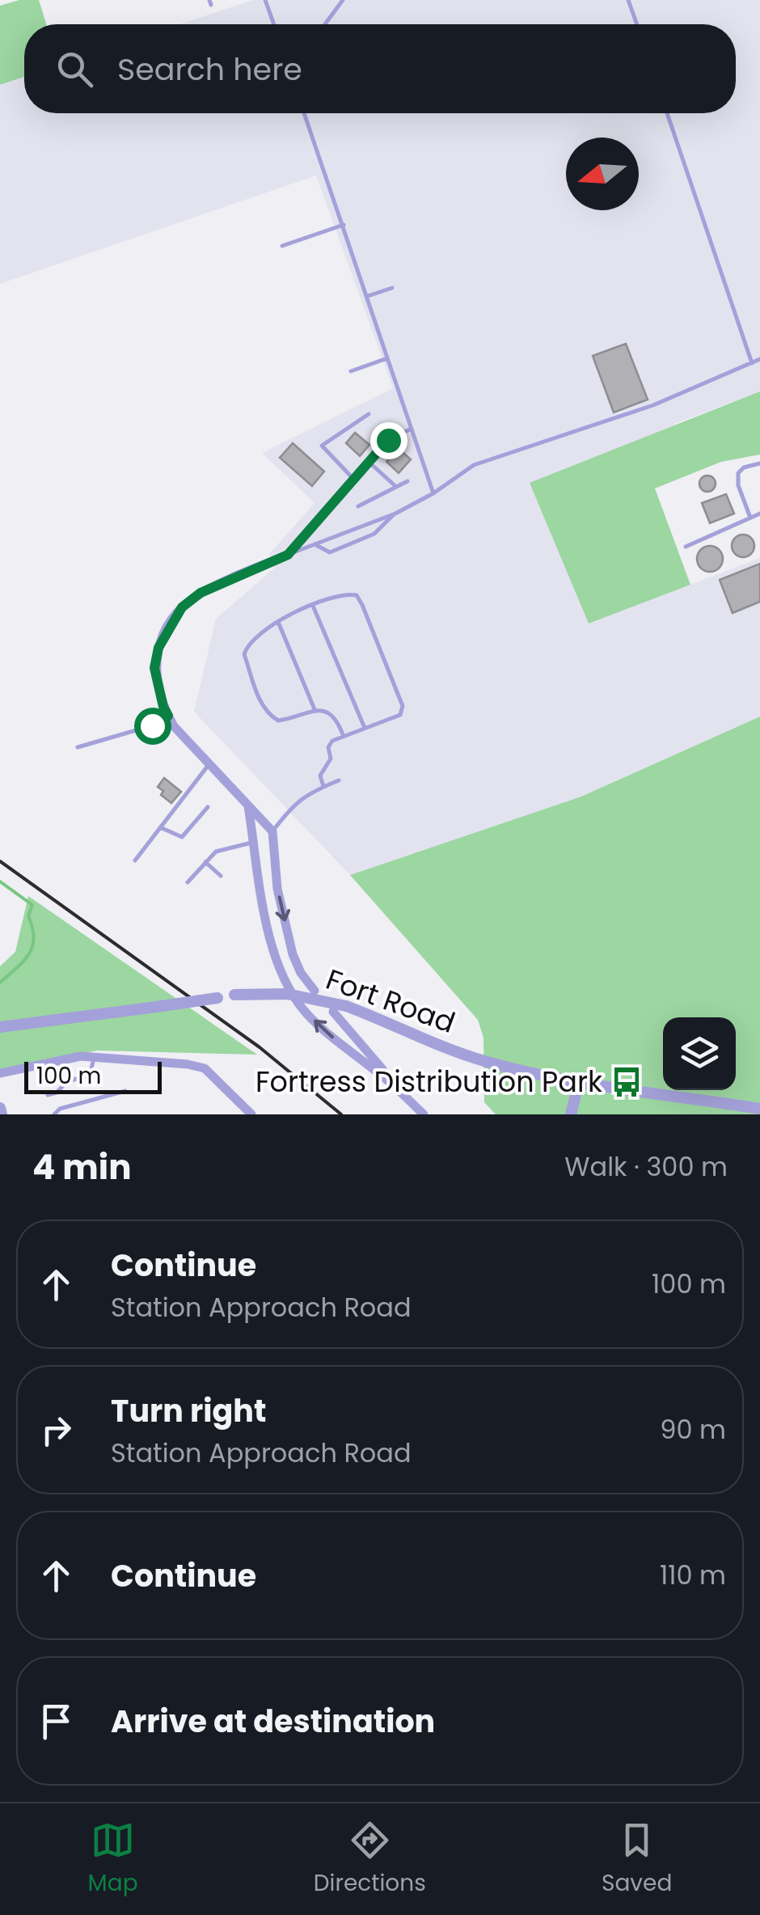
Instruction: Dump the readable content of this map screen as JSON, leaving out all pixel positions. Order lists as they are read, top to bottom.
{
  "streets": {
    "street": ["Fort Road"]
  },
  "places": {
    "bus stop": ["Fortress Distribution Park"]
  },
  "scale_bar": "100 m",
  "north": "left",
  "page": {
    "search": "Search here",
    "scale": "100 m",
    "heading": ["4 min", "Walk · 300 m"],
    "list": [
      ["Continue", "Station Approach Road", "100 m"],
      ["Turn right", "Station Approach Road", "90 m"],
      ["Continue", "110 m"],
      "Arrive at destination"
    ],
    "nav": ["Map", "Directions", "Saved"]
  }
}
